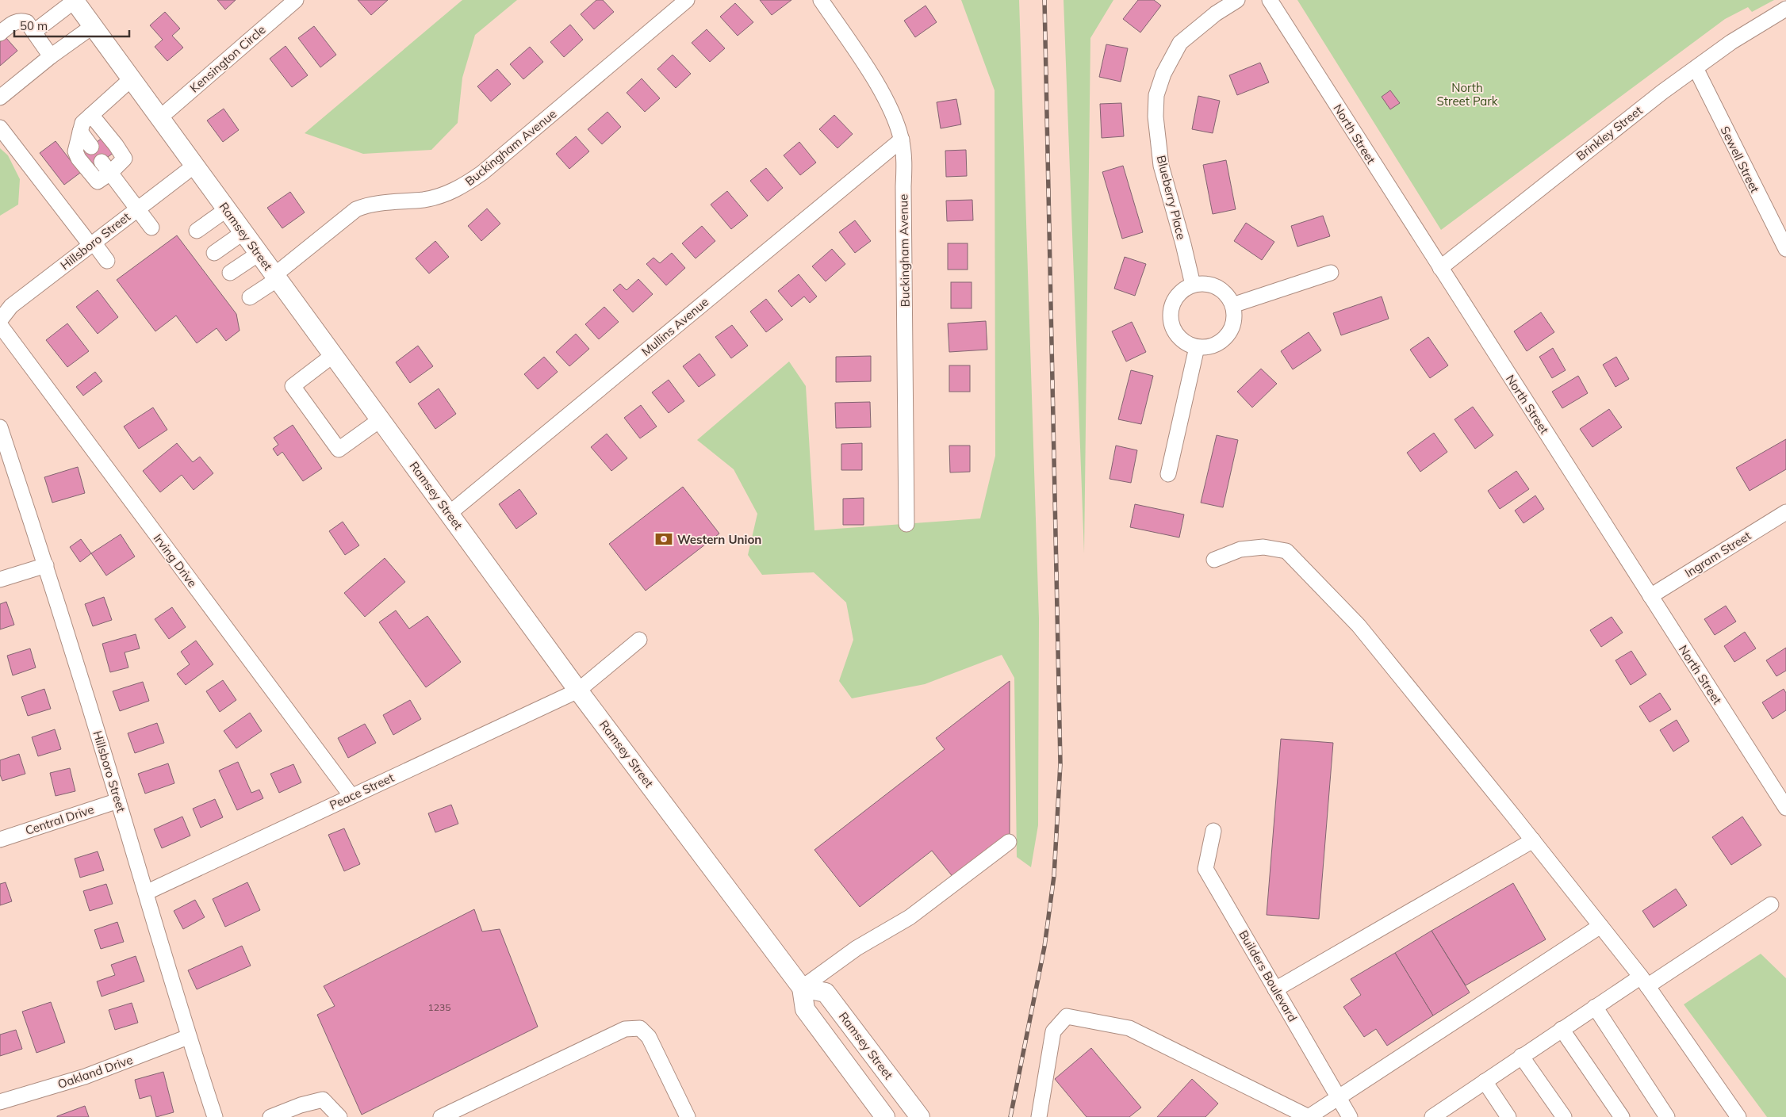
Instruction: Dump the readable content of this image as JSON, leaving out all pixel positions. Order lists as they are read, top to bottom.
{
  "streets": {
    "main road": ["Ramsey Street"],
    "street": [
      "Kensington Circle",
      "Brinkley Street",
      "North Street",
      "Buckingham Avenue",
      "Sewell Street",
      "Blueberry Place",
      "Hillsboro Street",
      "Mullins Avenue",
      "Ingram Street",
      "Irving Drive",
      "Peace Street",
      "Central Drive",
      "Builders Boulevard",
      "Oakland Drive"
    ]
  },
  "crossings": [
    ["Kensington Circle", "Ramsey Street"],
    ["Brinkley Street", "North Street"],
    ["Brinkley Street", "Sewell Street"],
    ["North Street", "Ingram Street"],
    ["Buckingham Avenue", "Ramsey Street"],
    ["Buckingham Avenue", "Mullins Avenue"],
    ["Ramsey Street", "Hillsboro Street"],
    ["Ramsey Street", "Mullins Avenue"],
    ["Ramsey Street", "Peace Street"],
    ["Hillsboro Street", "Peace Street"],
    ["Hillsboro Street", "Central Drive"],
    ["Hillsboro Street", "Oakland Drive"],
    ["Irving Drive", "Peace Street"]
  ],
  "parks": ["North Street Park"],
  "places": {
    "bank": ["Western Union"]
  },
  "house_numbers": ["1235"],
  "scale_bar": "50 m"
}
